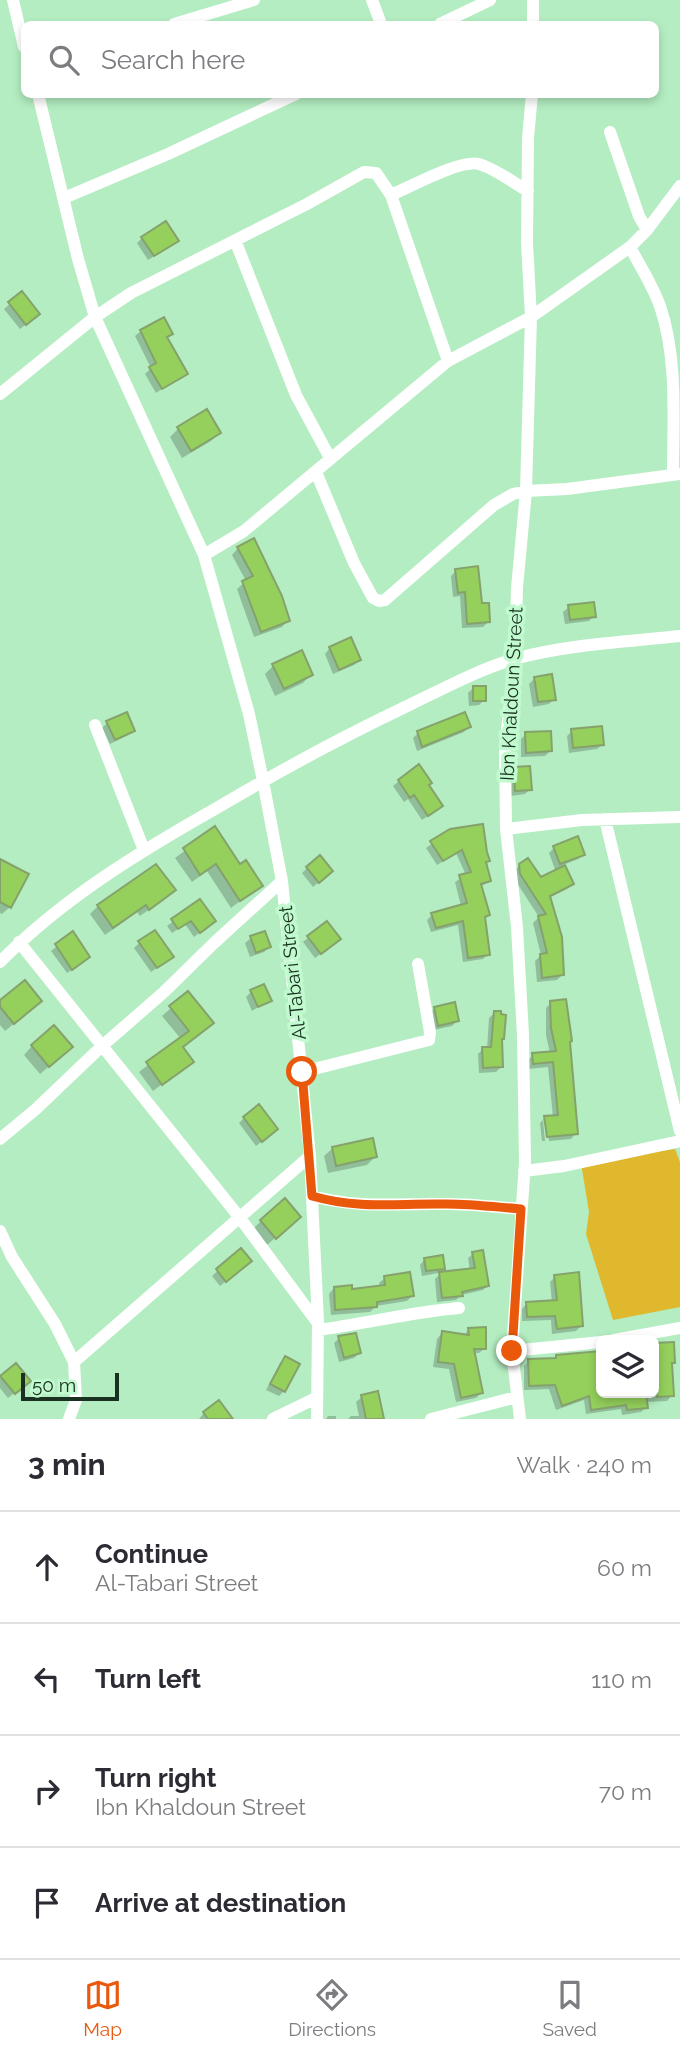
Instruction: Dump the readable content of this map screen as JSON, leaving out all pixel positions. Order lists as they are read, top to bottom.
{
  "streets": {
    "street": ["Ibn Khaldoun Street", "Al-Tabari Street"]
  },
  "scale_bar": "50 m",
  "page": {
    "search": "Search here",
    "scale": "50 m",
    "heading": ["3 min", "Walk · 240 m"],
    "list": [
      ["Continue", "Al-Tabari Street", "60 m"],
      ["Turn left", "110 m"],
      ["Turn right", "Ibn Khaldoun Street", "70 m"],
      "Arrive at destination"
    ],
    "nav": ["Map", "Directions", "Saved"]
  }
}
